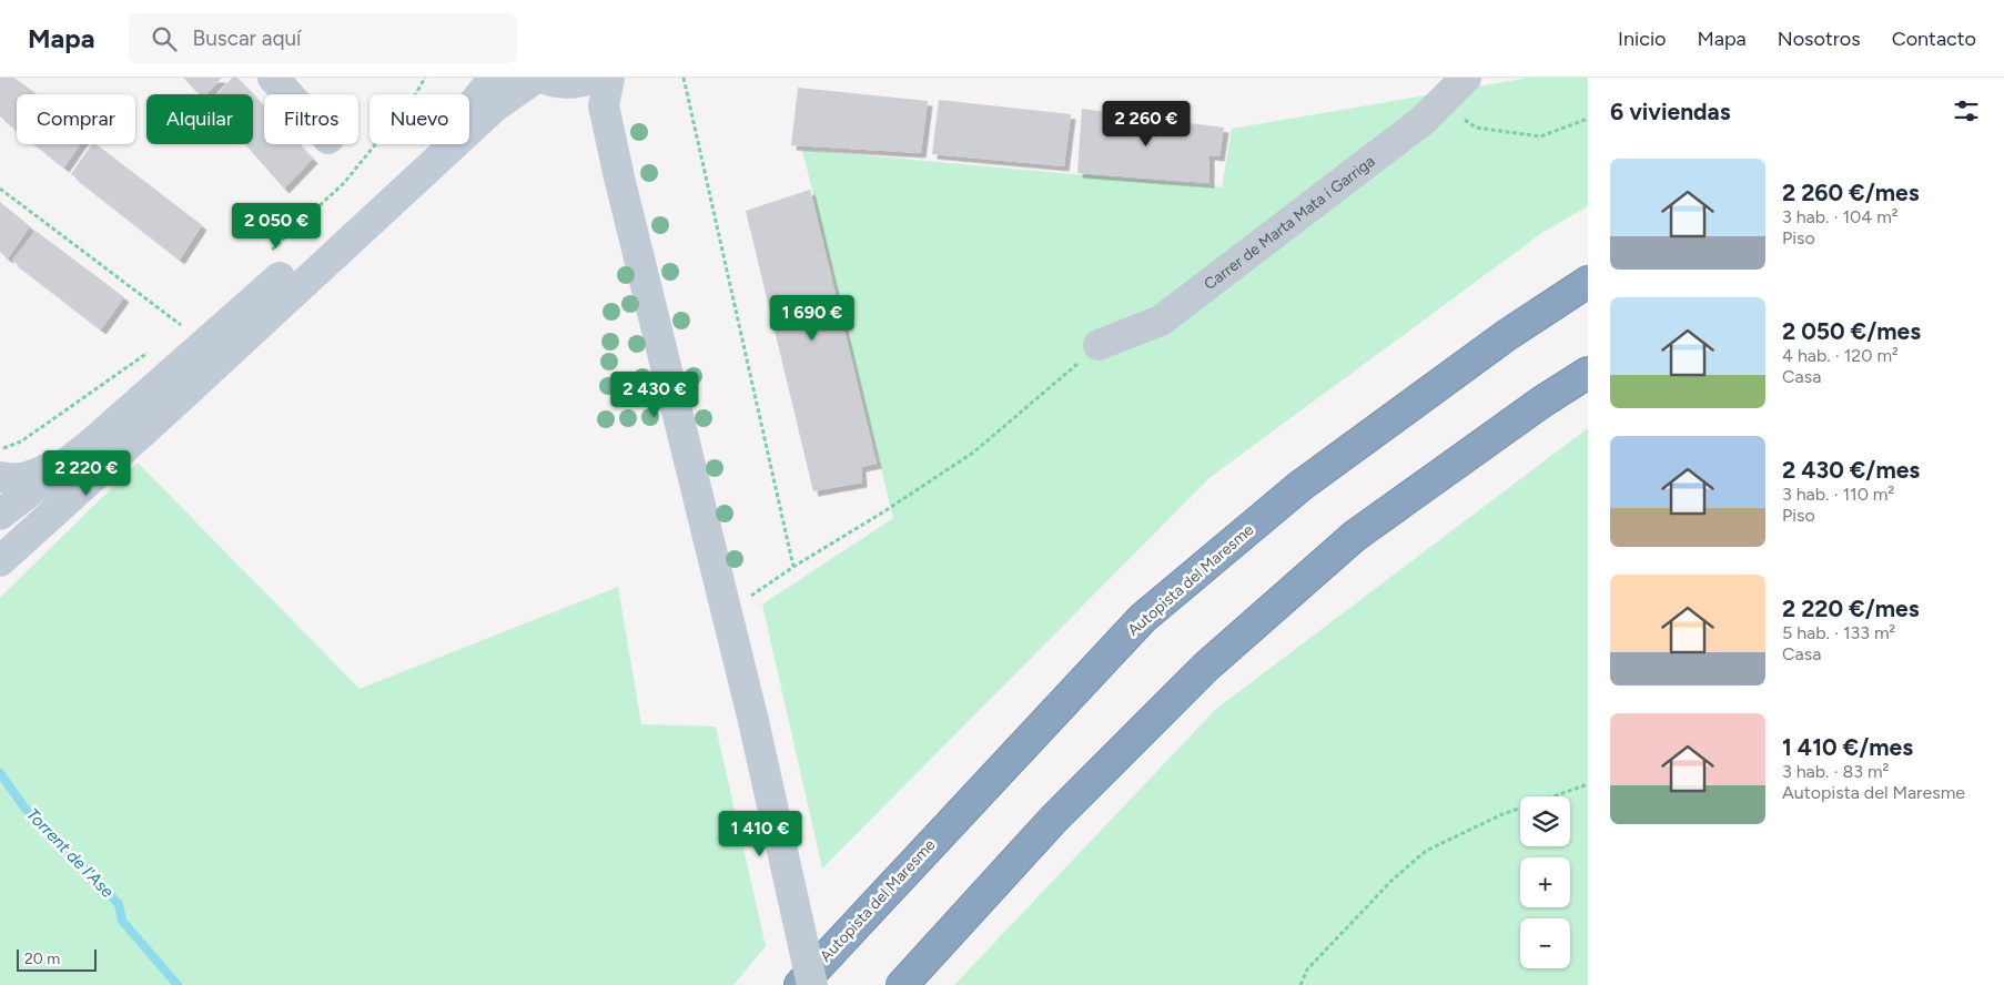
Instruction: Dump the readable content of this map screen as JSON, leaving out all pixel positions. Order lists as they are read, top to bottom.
{
  "streets": {
    "highway": ["Autopista del Maresme"],
    "street": ["Carrer de Marta Mata i Garriga"]
  },
  "water": ["Torrent de l'Ase"],
  "scale_bar": "20 m",
  "page": {
    "header": "Mapa",
    "search": "Buscar aquí",
    "nav": [
      "Inicio",
      "Mapa",
      "Nosotros",
      "Contacto"
    ],
    "heading": "6 viviendas",
    "chip": [
      "Comprar",
      "Alquilar",
      "Filtros",
      "Nuevo"
    ],
    "price": [
      "2 260 €",
      "2 050 €",
      "1 690 €",
      "2 430 €",
      "2 220 €",
      "1 410 €"
    ],
    "list": [
      {
        "name": "2 260 €/mes",
        "note": "3 hab. · 104 m² · Piso"
      },
      {
        "name": "2 050 €/mes",
        "note": "4 hab. · 120 m² · Casa"
      },
      {
        "name": "2 430 €/mes",
        "note": "3 hab. · 110 m² · Piso"
      },
      {
        "name": "2 220 €/mes",
        "note": "5 hab. · 133 m² · Casa"
      },
      {
        "name": "1 410 €/mes",
        "note": "3 hab. · 83 m² · Autopista del Maresme"
      }
    ],
    "map_buttons": ["+", "−"],
    "scale": "20 m"
  }
}
